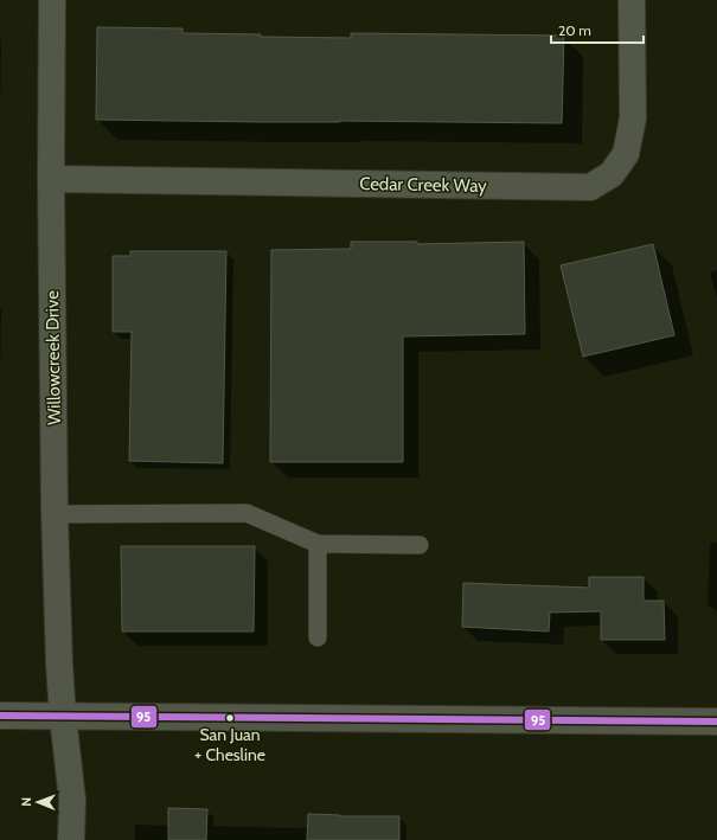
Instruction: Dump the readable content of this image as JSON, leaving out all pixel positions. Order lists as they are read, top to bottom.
{
  "streets": {
    "street": ["Cedar Creek Way", "Willowcreek Drive"]
  },
  "crossings": [
    ["Cedar Creek Way", "Willowcreek Drive"]
  ],
  "places": ["San Juan + Chesline"],
  "lines": ["transit line 95"],
  "scale_bar": "20 m",
  "north": "left"
}
